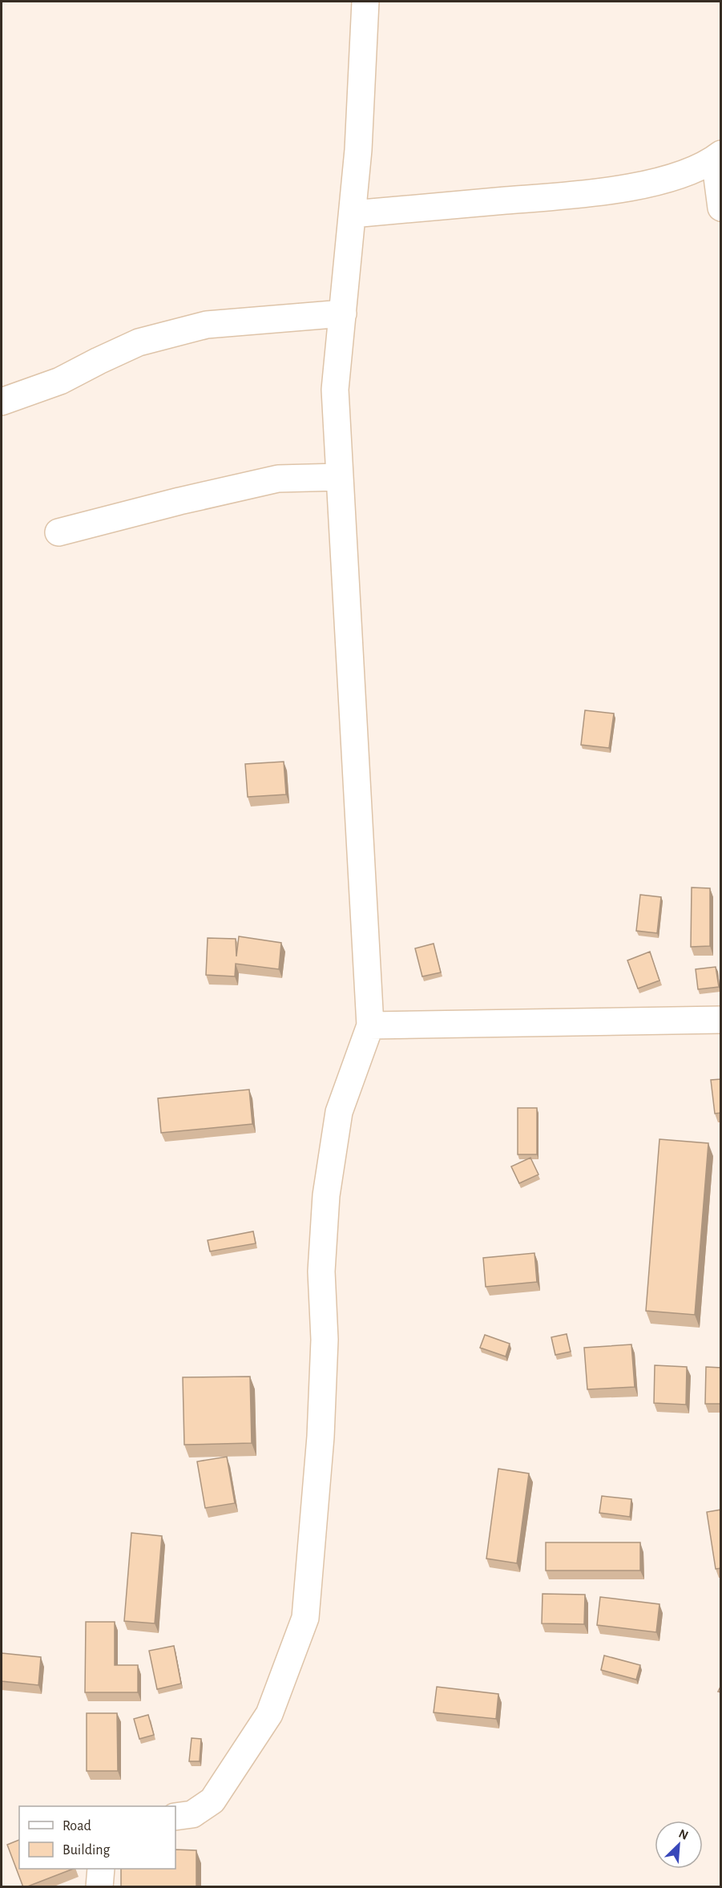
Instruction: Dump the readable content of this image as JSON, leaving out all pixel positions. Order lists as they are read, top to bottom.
{
  "legend": ["Road", "Building"],
  "north": "top right"
}
